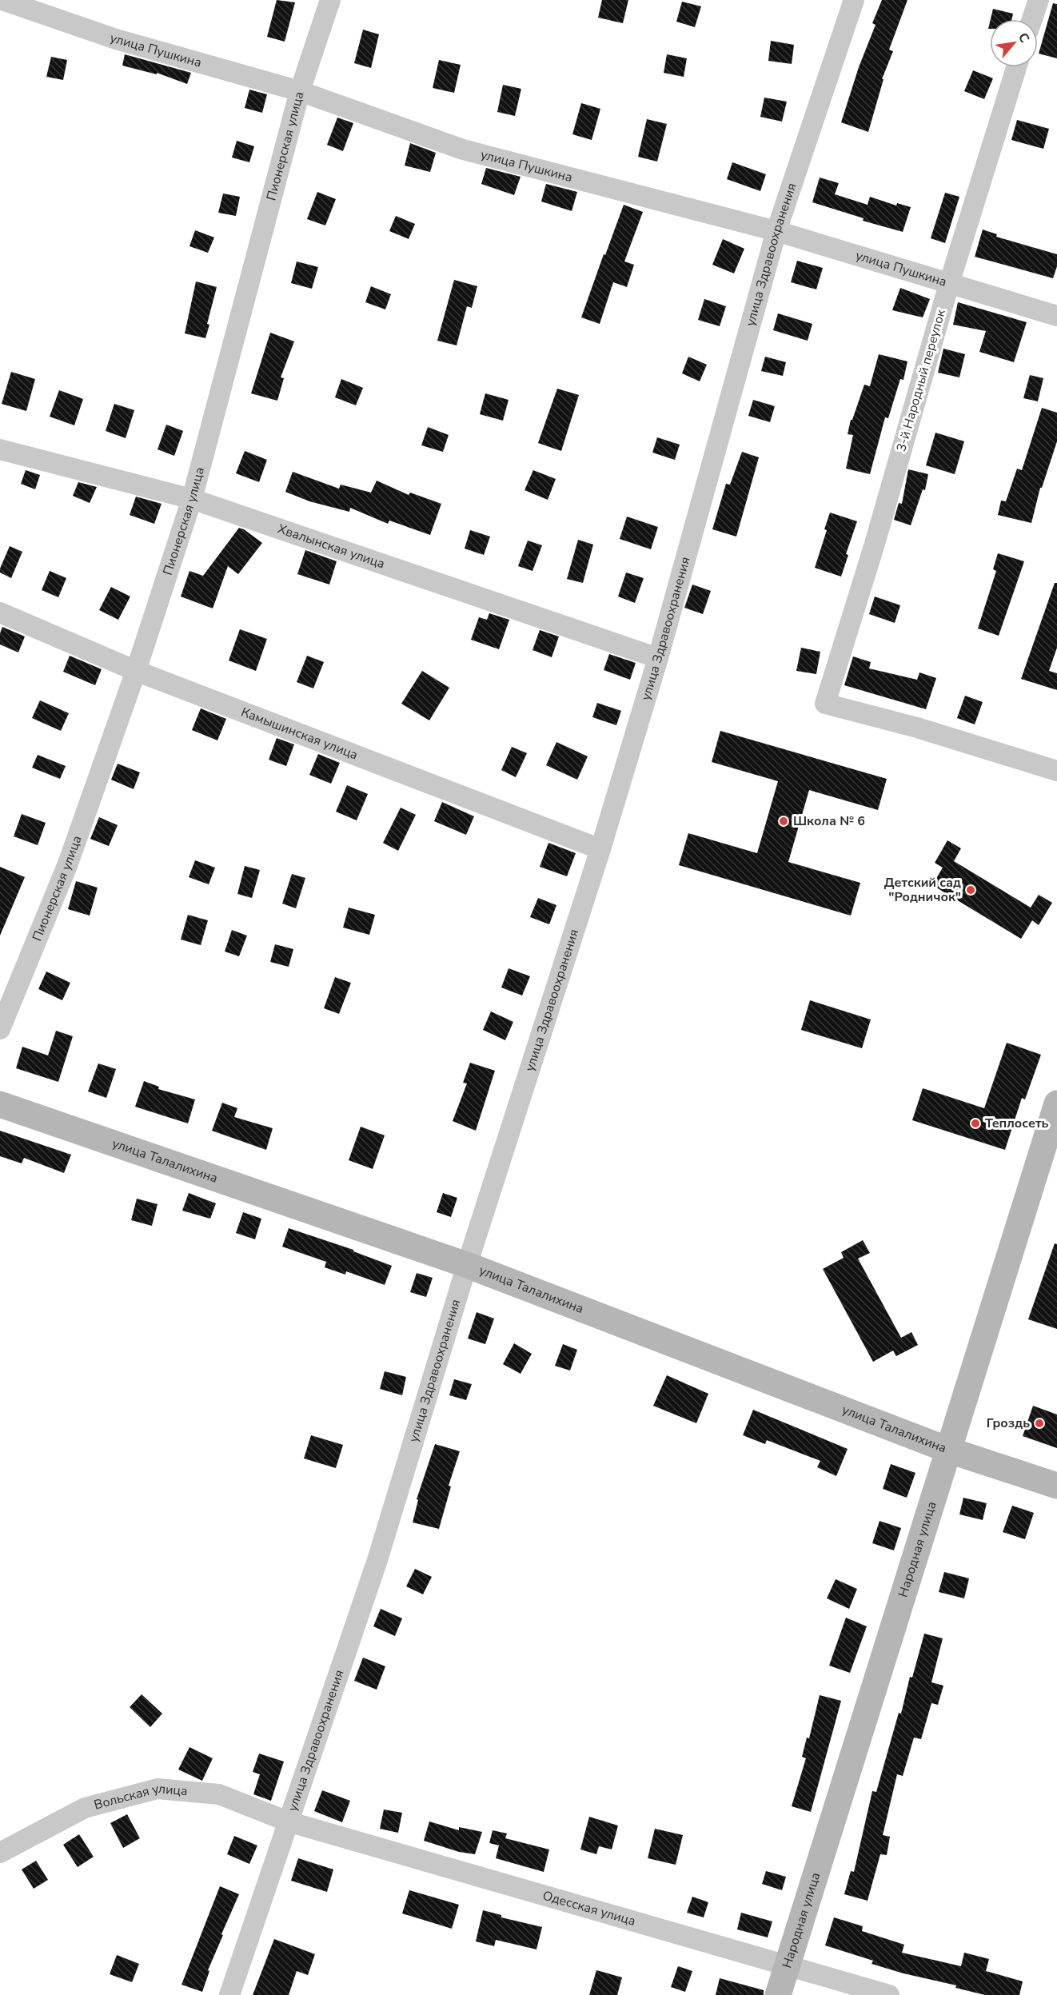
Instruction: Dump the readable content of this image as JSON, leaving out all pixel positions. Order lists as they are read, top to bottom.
{
  "streets": {
    "street": [
      "улица Пушкина",
      "Пионерская улица",
      "улица Здравоохранения",
      "3-й Народный переулок",
      "Хвалынская улица",
      "Камышинская улица",
      "улица Талалихина",
      "Народная улица",
      "Вольская улица",
      "Одесская улица"
    ]
  },
  "crossings": [
    ["улица Пушкина", "Пионерская улица"],
    ["улица Пушкина", "улица Здравоохранения"],
    ["улица Пушкина", "3-й Народный переулок"],
    ["Пионерская улица", "Хвалынская улица"],
    ["Пионерская улица", "Камышинская улица"],
    ["улица Здравоохранения", "Хвалынская улица"],
    ["улица Здравоохранения", "Камышинская улица"],
    ["улица Здравоохранения", "улица Талалихина"],
    ["улица Здравоохранения", "Вольская улица"],
    ["улица Здравоохранения", "Одесская улица"],
    ["улица Талалихина", "Народная улица"],
    ["Народная улица", "Одесская улица"],
    ["Вольская улица", "Одесская улица"]
  ],
  "places": [
    "Школа № 6",
    "Детский сад \"Родничок\"",
    "Теплосеть",
    "Гроздь"
  ],
  "north": "top right"
}
